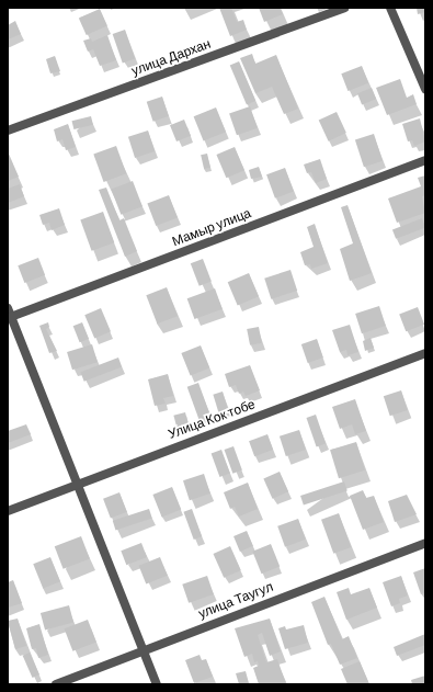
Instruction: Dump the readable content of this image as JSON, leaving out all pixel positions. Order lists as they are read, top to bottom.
{
  "streets": {
    "street": [
      "улица Дархан",
      "Мамыр улица",
      "Улица Кок тобе",
      "улица Таугул"
    ]
  }
}
